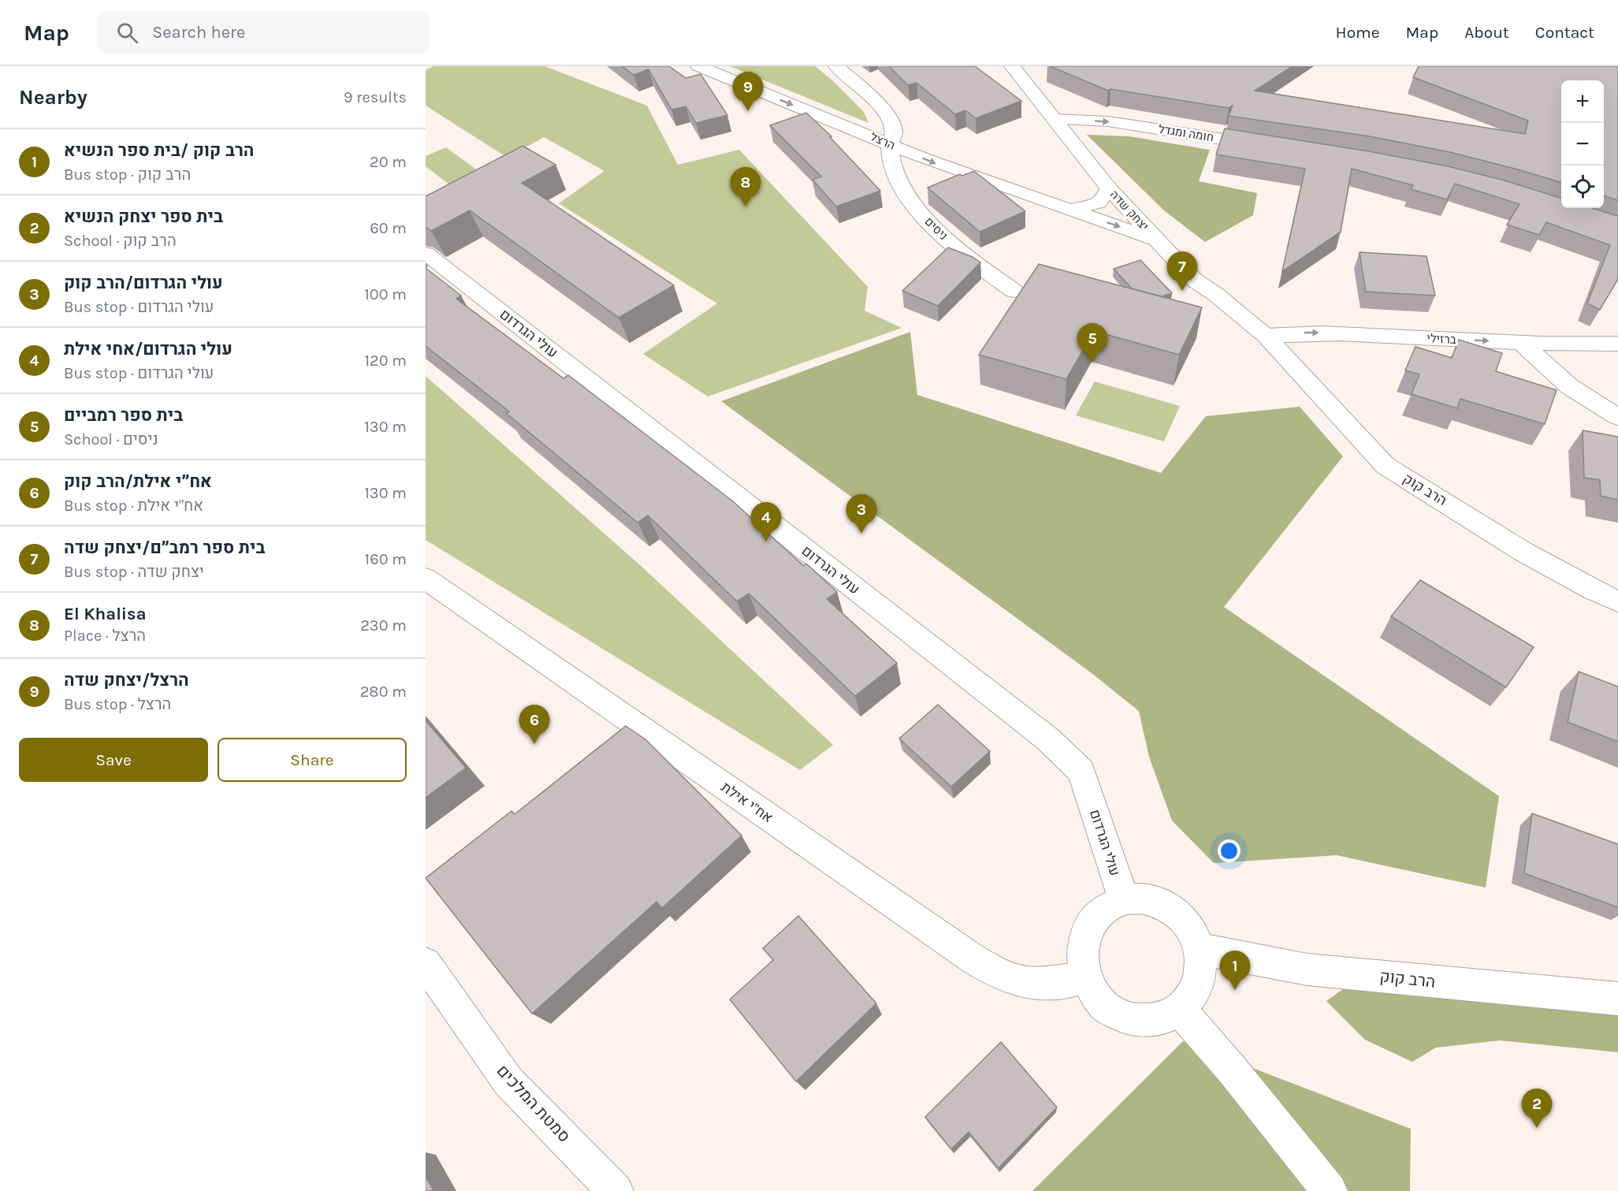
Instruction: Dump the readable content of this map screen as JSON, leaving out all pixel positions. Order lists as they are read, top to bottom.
{
  "streets": {
    "street": [
      "חומה ומגדל",
      "הרצל",
      "יצחק שדה",
      "ניסים",
      "עולי הגרדום",
      "ברזילי",
      "הרב קוק",
      "אח\"י אילת",
      "סמטת המלכים"
    ]
  },
  "crossings": [
    ["חומה ומגדל", "יצחק שדה"],
    ["הרצל", "יצחק שדה"],
    ["הרצל", "ניסים"],
    ["יצחק שדה", "ברזילי"],
    ["יצחק שדה", "הרב קוק"],
    ["עולי הגרדום", "הרב קוק"],
    ["עולי הגרדום", "אח\"י אילת"],
    ["ברזילי", "הרב קוק"],
    ["הרב קוק", "אח\"י אילת"]
  ],
  "one_way": ["חומה ומגדל", "הרצל", "ברזילי"],
  "page": {
    "header": "Map",
    "search": "Search here",
    "nav": [
      "Home",
      "Map",
      "About",
      "Contact"
    ],
    "heading": ["Nearby", "9 results"],
    "pins": [
      "9",
      "8",
      "7",
      "5",
      "3",
      "4",
      "6",
      "1",
      "2"
    ],
    "map_buttons": ["+", "−"],
    "list": [
      {
        "mark": "1",
        "name": "הרב קוק /בית ספר הנשיא",
        "note": "Bus stop · הרב קוק",
        "value": "20 m"
      },
      {
        "mark": "2",
        "name": "בית ספר יצחק הנשיא",
        "note": "School · הרב קוק",
        "value": "60 m"
      },
      {
        "mark": "3",
        "name": "עולי הגרדום/הרב קוק",
        "note": "Bus stop · עולי הגרדום",
        "value": "100 m"
      },
      {
        "mark": "4",
        "name": "עולי הגרדום/אחי אילת",
        "note": "Bus stop · עולי הגרדום",
        "value": "120 m"
      },
      {
        "mark": "5",
        "name": "בית ספר רמביים",
        "note": "School · ניסים",
        "value": "130 m"
      },
      {
        "mark": "6",
        "name": "אח״י אילת/הרב קוק",
        "note": "Bus stop · אח\"י אילת",
        "value": "130 m"
      },
      {
        "mark": "7",
        "name": "בית ספר רמב״ם/יצחק שדה",
        "note": "Bus stop · יצחק שדה",
        "value": "160 m"
      },
      {
        "mark": "8",
        "name": "El Khalisa",
        "note": "Place · הרצל",
        "value": "230 m"
      },
      {
        "mark": "9",
        "name": "הרצל/יצחק שדה",
        "note": "Bus stop · הרצל",
        "value": "280 m"
      }
    ],
    "buttons": ["Save", "Share"]
  }
}
